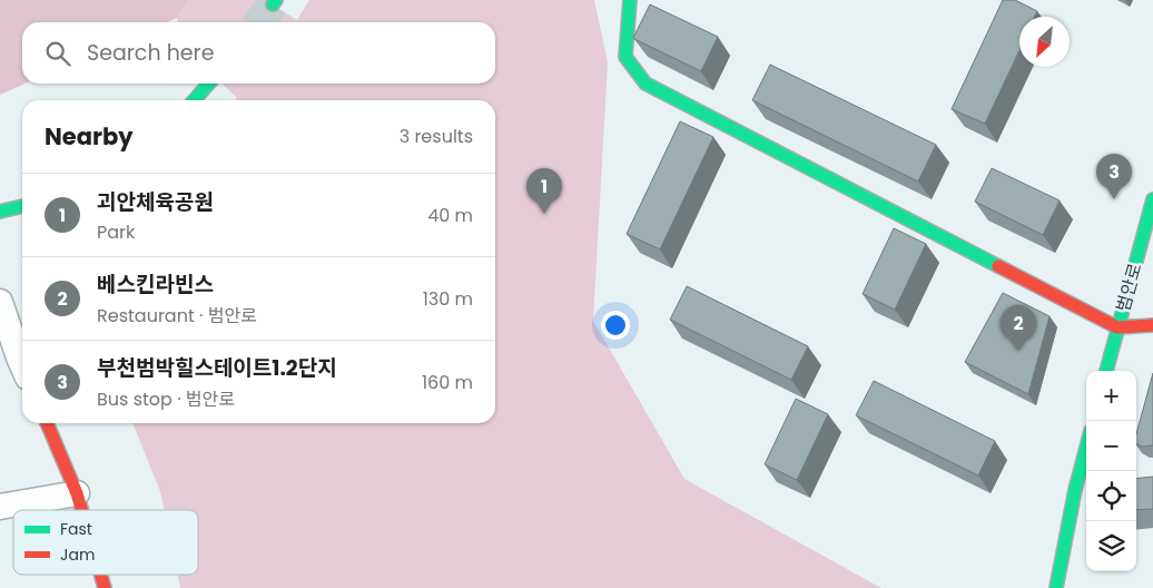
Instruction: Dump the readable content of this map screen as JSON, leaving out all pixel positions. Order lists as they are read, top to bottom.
{
  "streets": {
    "street": ["범안로"]
  },
  "legend": ["Fast", "Jam"],
  "north": "bottom left",
  "page": {
    "search": "Search here",
    "heading": ["Nearby", "3 results"],
    "pins": ["3", "1", "2"],
    "list": [
      {
        "mark": "1",
        "name": "괴안체육공원",
        "note": "Park",
        "value": "40 m"
      },
      {
        "mark": "2",
        "name": "베스킨라빈스",
        "note": "Restaurant · 범안로",
        "value": "130 m"
      },
      {
        "mark": "3",
        "name": "부천범박힐스테이트1.2단지",
        "note": "Bus stop · 범안로",
        "value": "160 m"
      }
    ],
    "map_buttons": ["+", "−"]
  }
}
